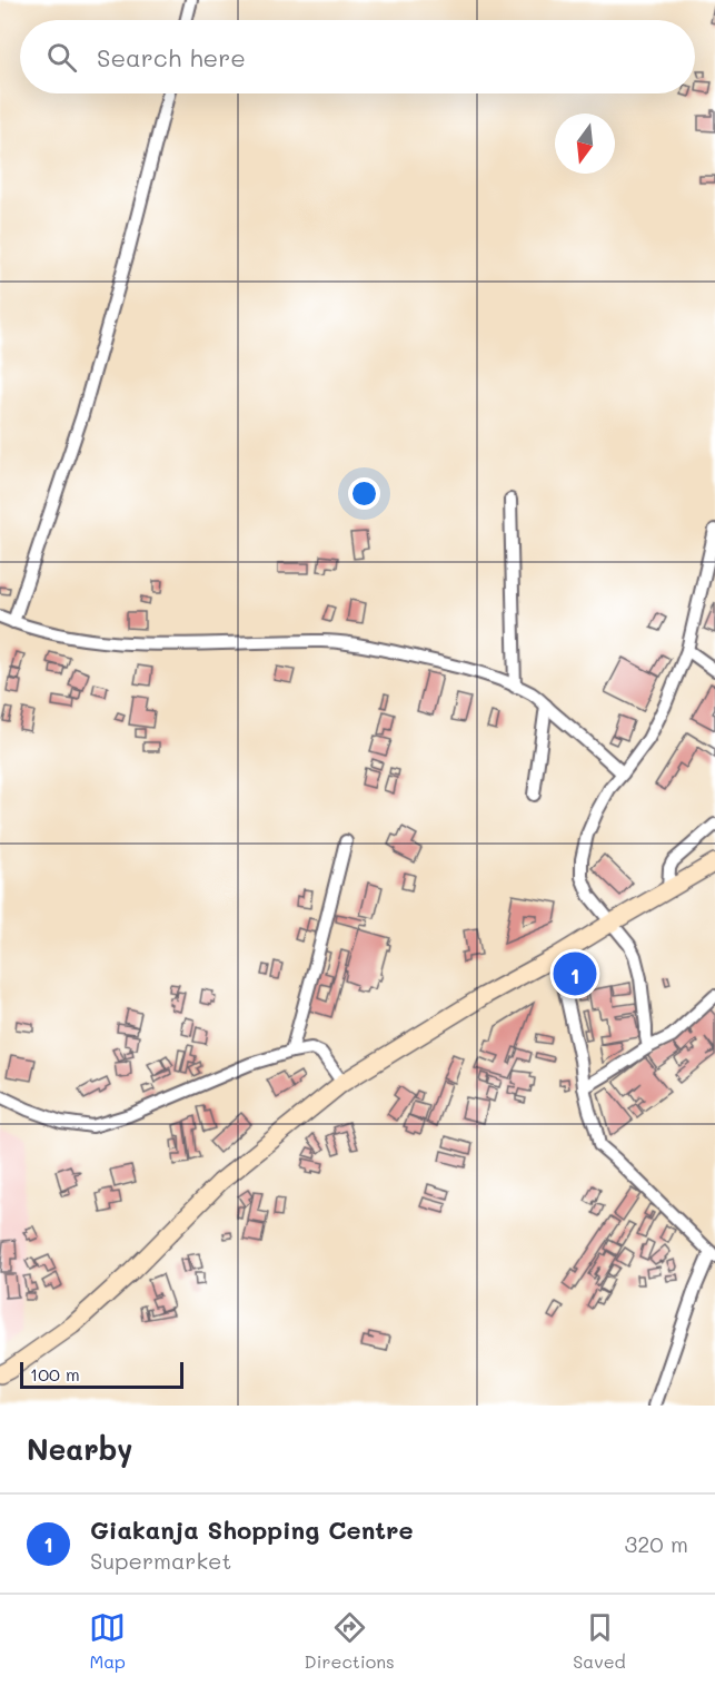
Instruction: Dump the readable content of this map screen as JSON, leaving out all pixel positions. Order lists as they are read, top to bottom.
{
  "scale_bar": "100 m",
  "north": "bottom",
  "page": {
    "search": "Search here",
    "pins": "1",
    "scale": "100 m",
    "heading": "Nearby",
    "list": [
      {
        "mark": "1",
        "name": "Giakanja Shopping Centre",
        "note": "Supermarket",
        "value": "320 m"
      }
    ],
    "nav": ["Map", "Directions", "Saved"]
  }
}
